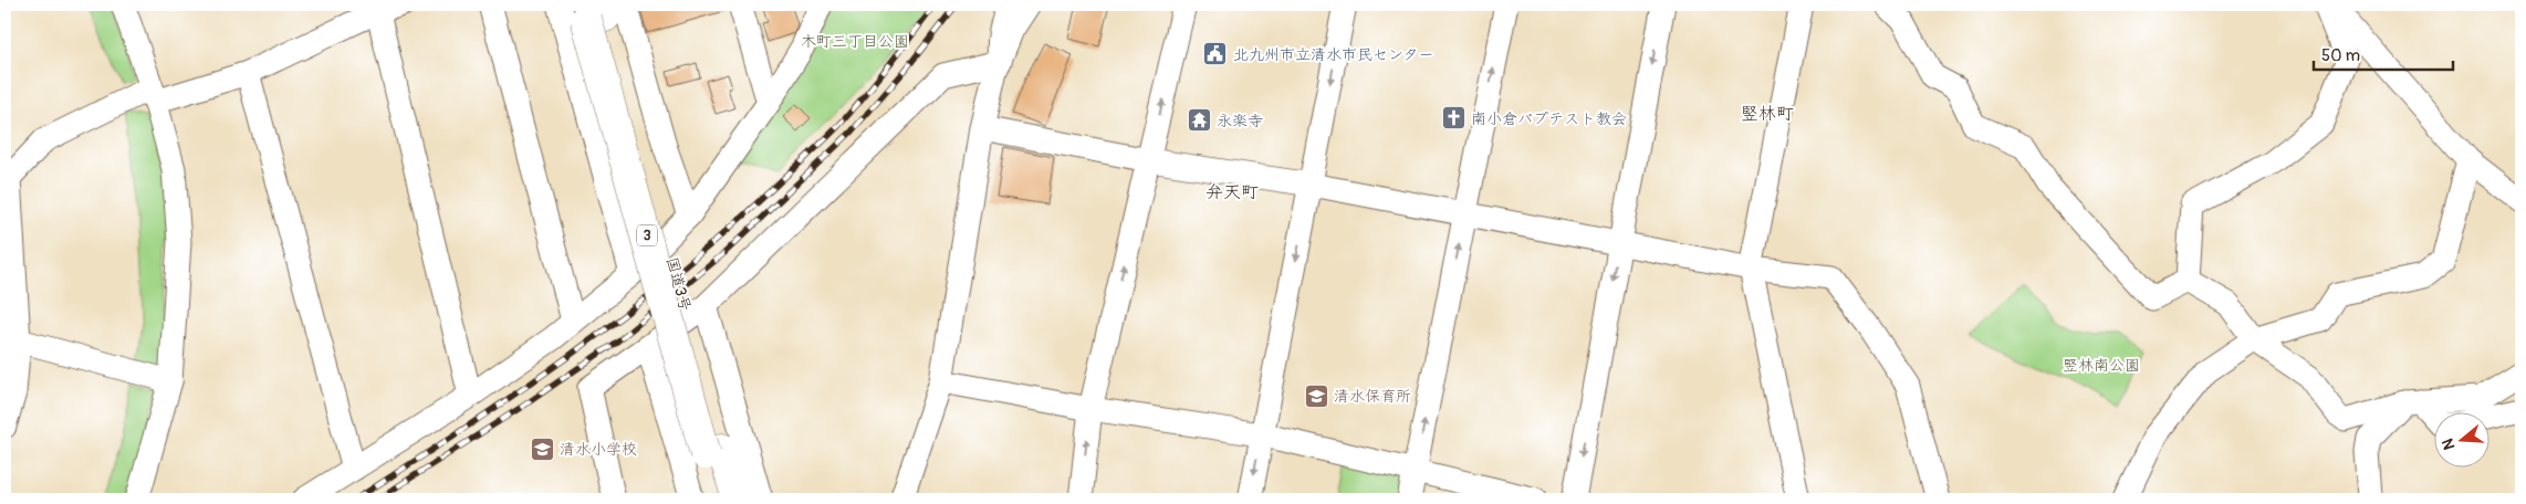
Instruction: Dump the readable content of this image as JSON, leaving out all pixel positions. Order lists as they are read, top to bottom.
{
  "streets": {
    "highway": ["3", "国道3号"]
  },
  "districts": ["竪林町", "弁天町"],
  "parks": ["木町三丁目公園", "竪林南公園"],
  "places": {
    "public building": ["北九州市立清水市民センター"],
    "church": ["南小倉バプテスト教会"],
    "temple": ["永楽寺"],
    "school or university": ["清水保育所", "清水小学校"]
  },
  "scale_bar": "50 m",
  "north": "left"
}
